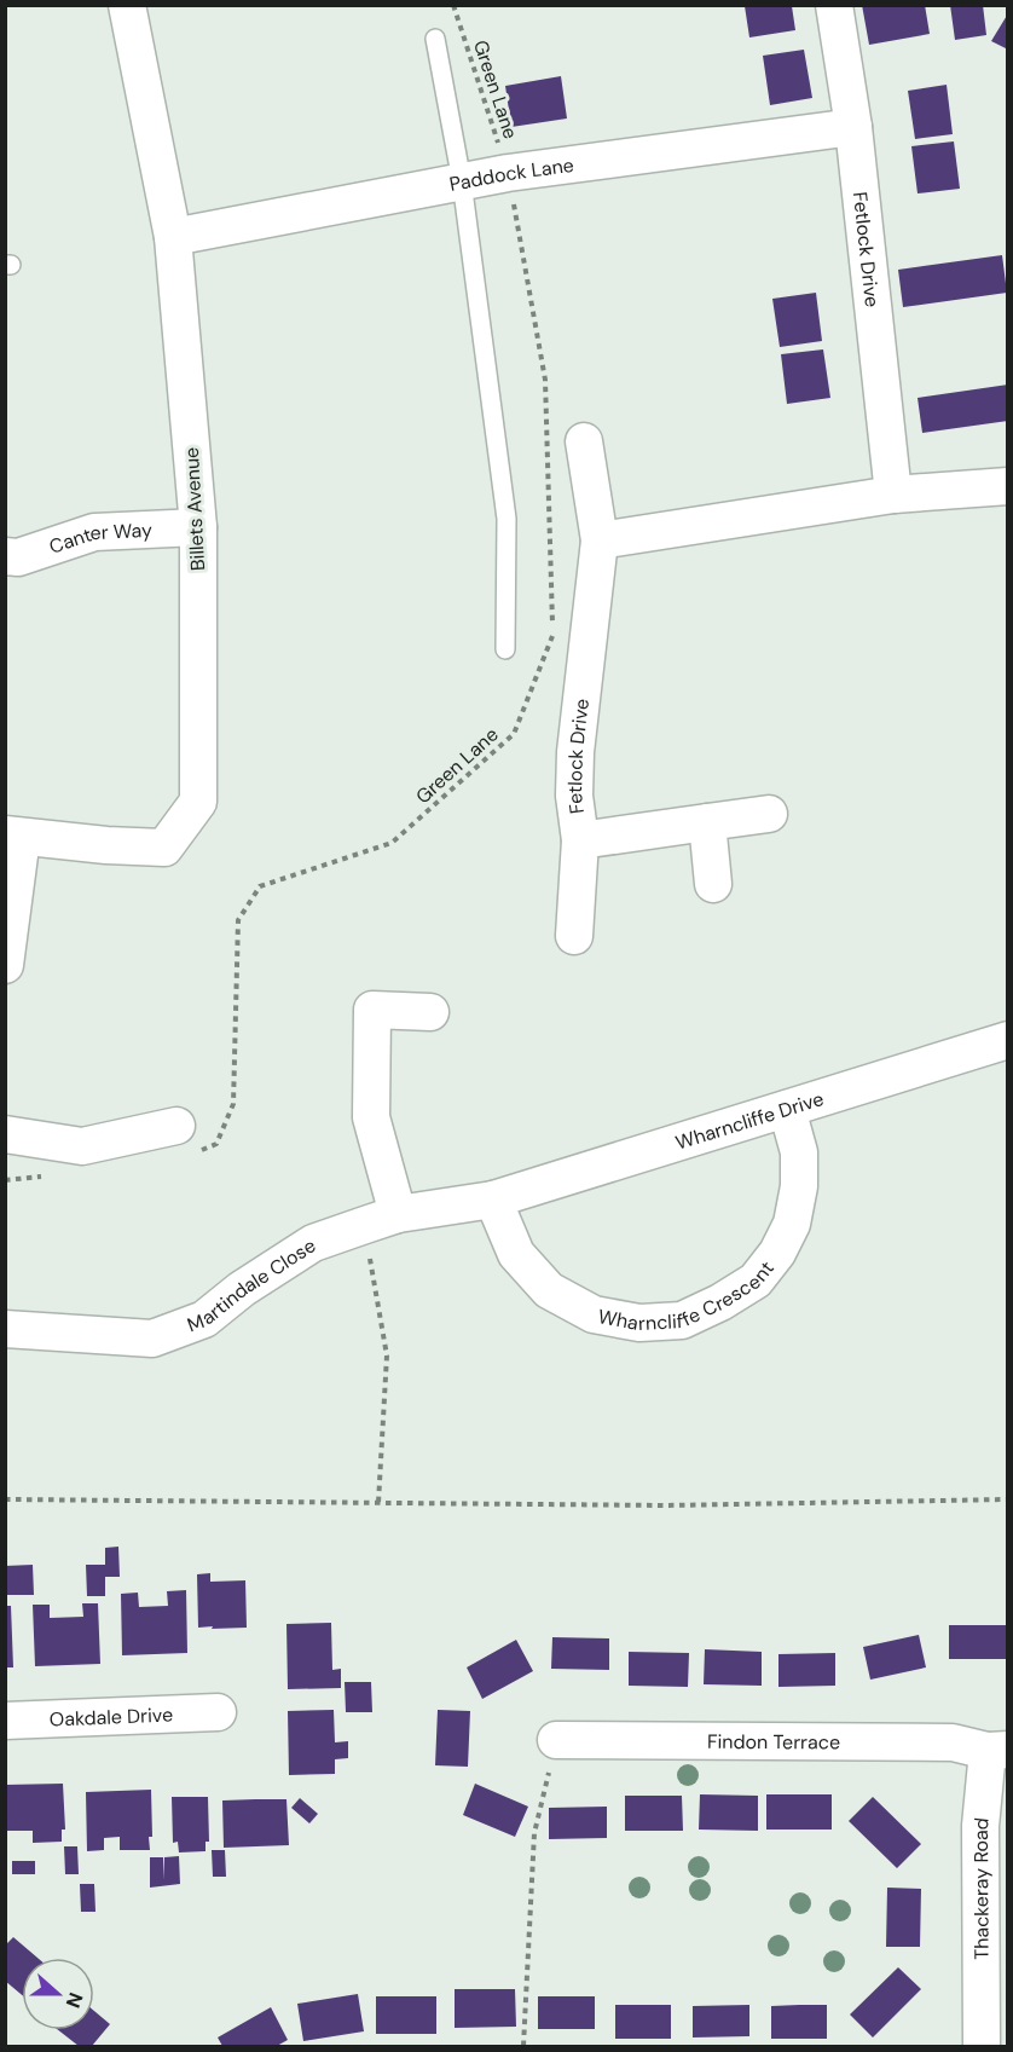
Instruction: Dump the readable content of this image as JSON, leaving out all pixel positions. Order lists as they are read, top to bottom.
{
  "streets": {
    "street": [
      "Paddock Lane",
      "Fetlock Drive",
      "Billets Avenue",
      "Canter Way",
      "Wharncliffe Drive",
      "Martindale Close",
      "Wharncliffe Crescent",
      "Oakdale Drive",
      "Findon Terrace",
      "Thackeray Road"
    ],
    "path": ["Green Lane"]
  },
  "crossings": [
    ["Green Lane", "Paddock Lane"],
    ["Paddock Lane", "Fetlock Drive"],
    ["Paddock Lane", "Billets Avenue"],
    ["Billets Avenue", "Canter Way"],
    ["Wharncliffe Drive", "Martindale Close"],
    ["Wharncliffe Drive", "Wharncliffe Crescent"],
    ["Martindale Close", "Wharncliffe Crescent"],
    ["Findon Terrace", "Thackeray Road"]
  ],
  "north": "right"
}
